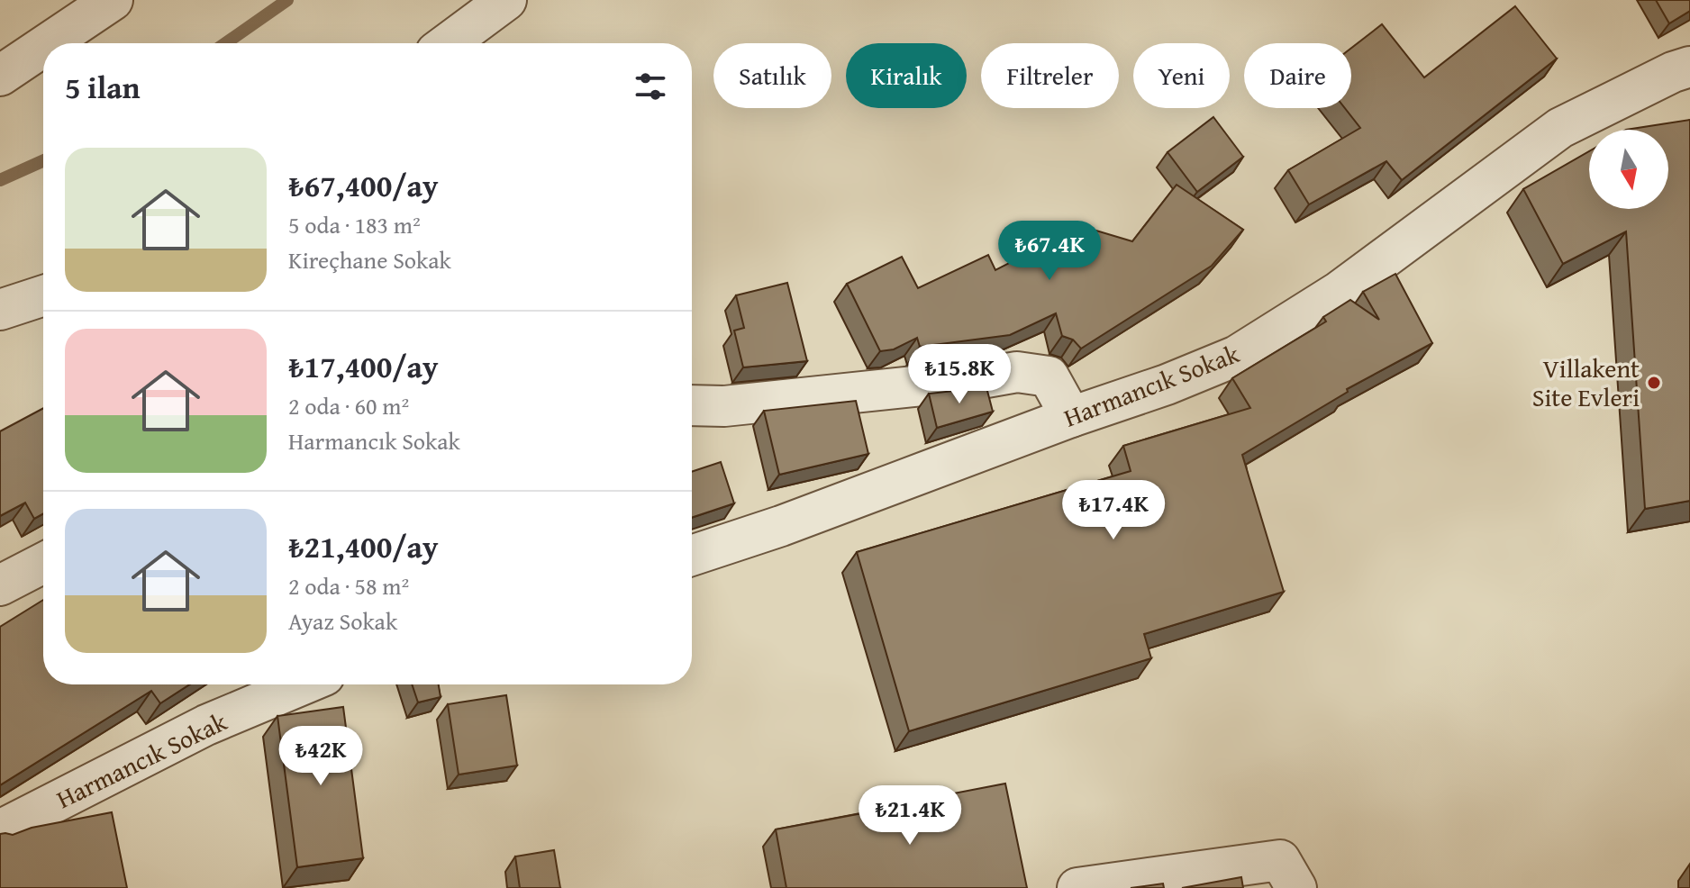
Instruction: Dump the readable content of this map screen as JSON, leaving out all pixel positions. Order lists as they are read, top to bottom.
{
  "streets": {
    "street": ["Harmancık Sokak"]
  },
  "places": ["Villakent Site Evleri"],
  "north": "bottom",
  "page": {
    "chip": [
      "Satılık",
      "Kiralık",
      "Filtreler",
      "Yeni",
      "Daire"
    ],
    "heading": "5 ilan",
    "list": [
      {
        "name": "₺67,400/ay",
        "note": "5 oda · 183 m² · Kireçhane Sokak"
      },
      {
        "name": "₺17,400/ay",
        "note": "2 oda · 60 m² · Harmancık Sokak"
      },
      {
        "name": "₺21,400/ay",
        "note": "2 oda · 58 m² · Ayaz Sokak"
      }
    ],
    "price": [
      "₺67.4K",
      "₺15.8K",
      "₺17.4K",
      "₺42K",
      "₺21.4K"
    ]
  }
}
